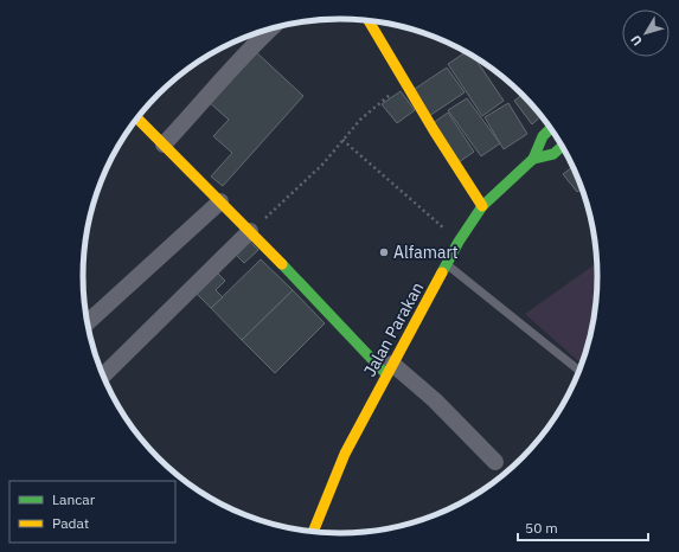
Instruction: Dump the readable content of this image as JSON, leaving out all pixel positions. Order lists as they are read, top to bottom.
{
  "streets": {
    "street": ["Jalan Parakan"]
  },
  "places": ["Alfamart"],
  "legend": ["Lancar", "Padat"],
  "scale_bar": "50 m",
  "north": "bottom left"
}
